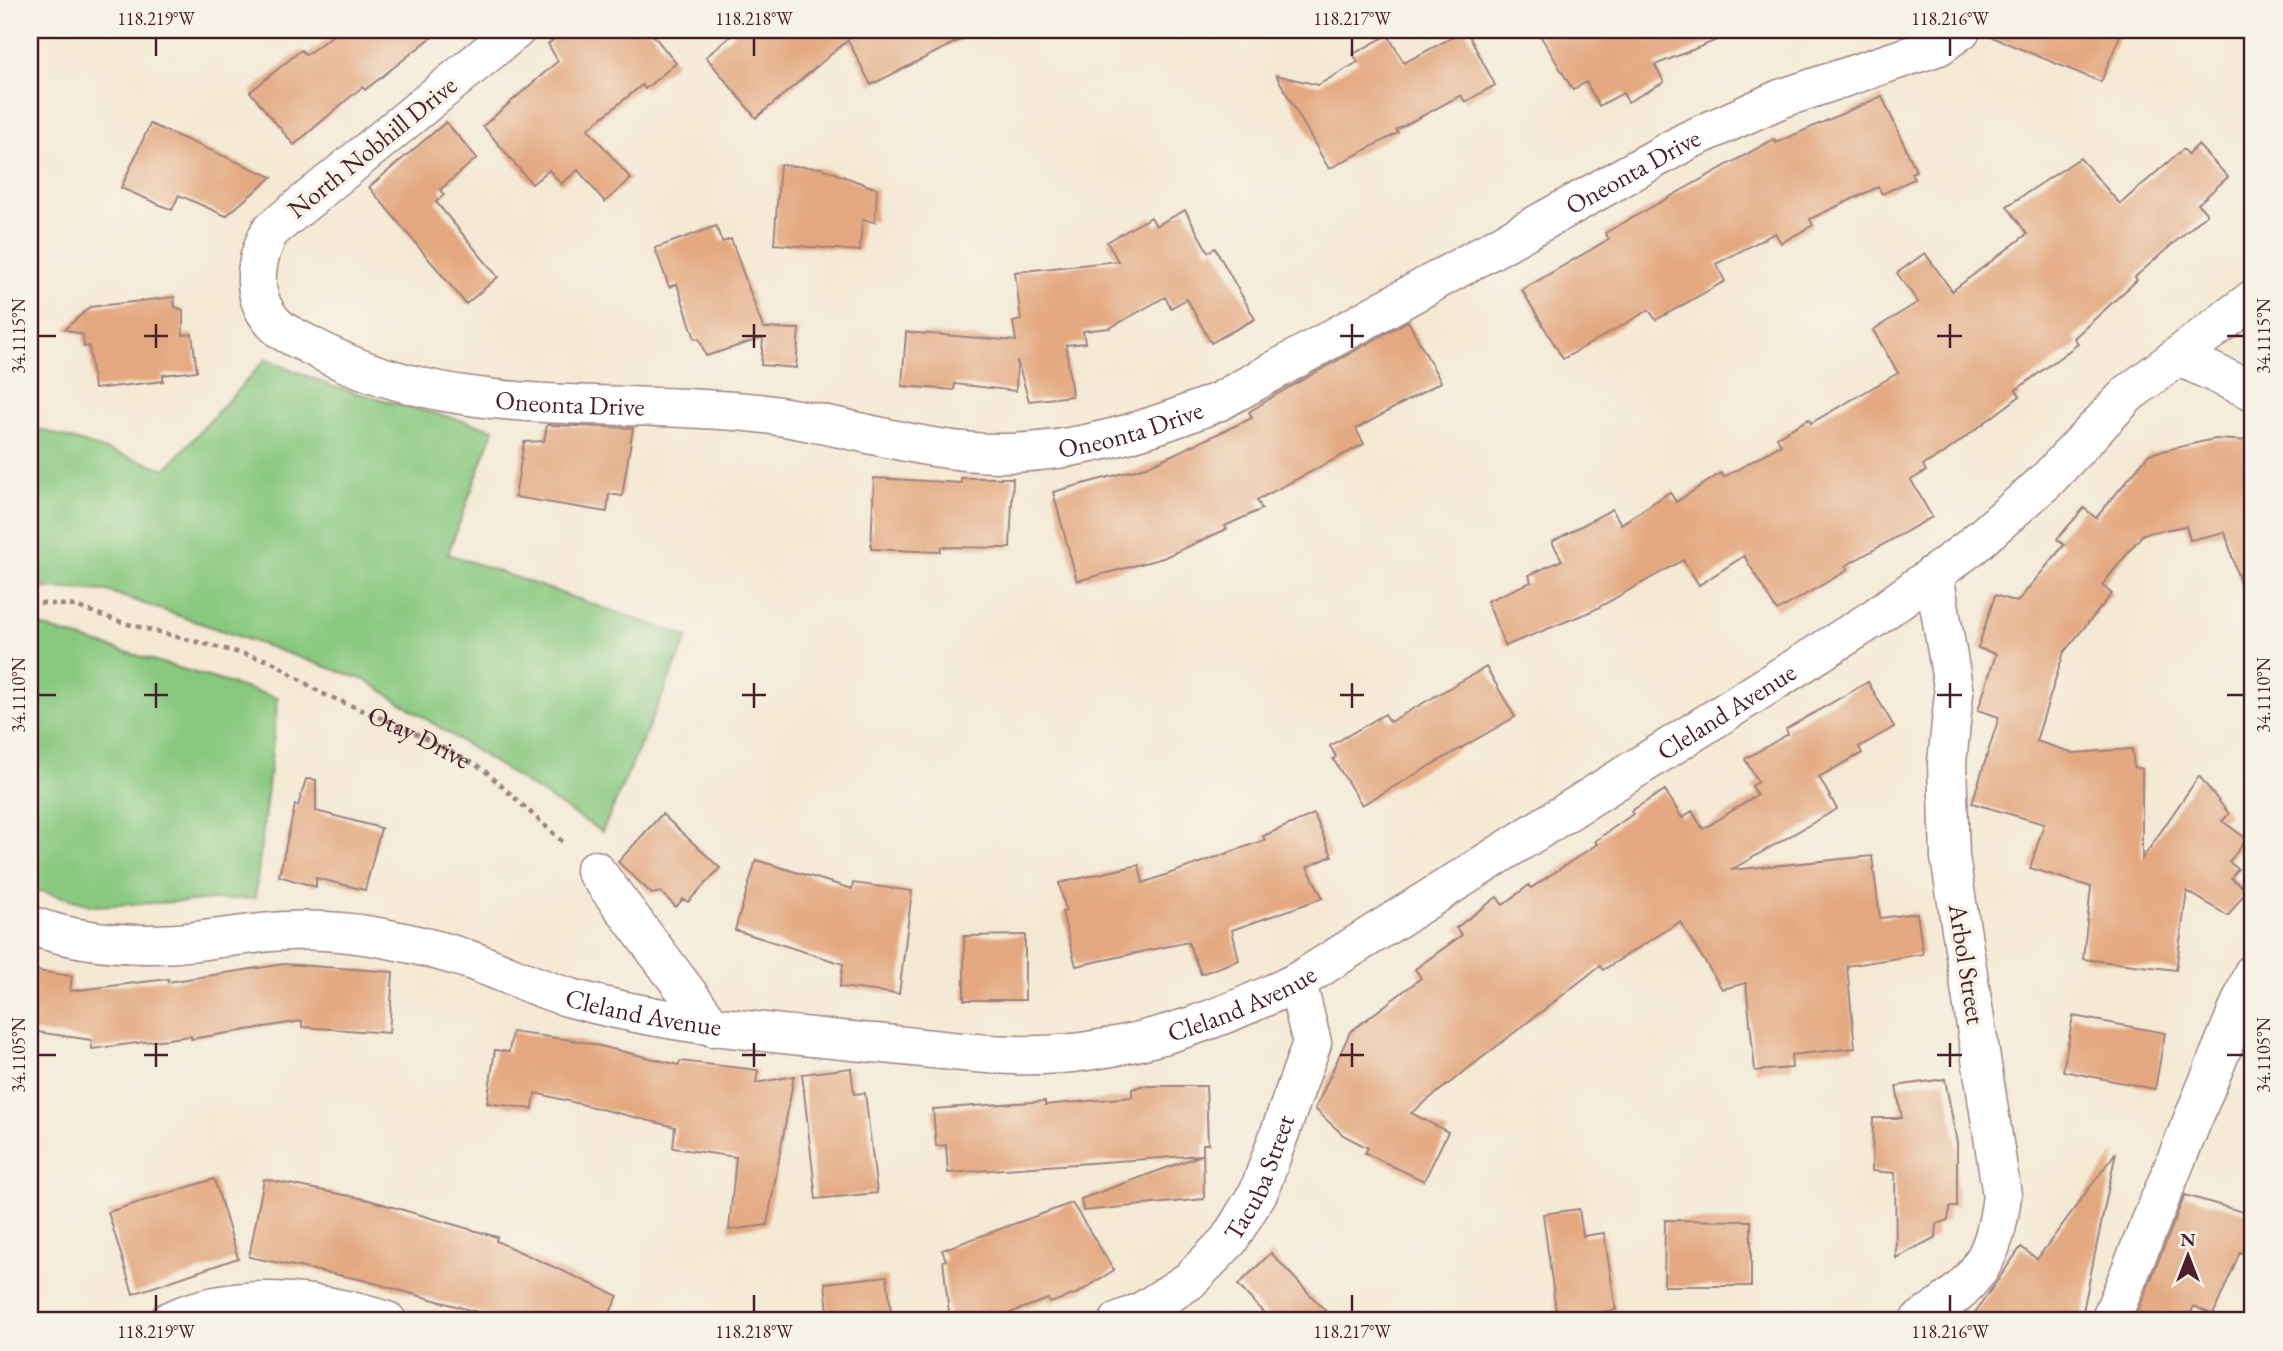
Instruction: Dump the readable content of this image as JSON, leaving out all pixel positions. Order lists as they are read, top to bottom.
{
  "streets": {
    "street": [
      "North Nobhill Drive",
      "Oneonta Drive",
      "Cleland Avenue",
      "Arbol Street",
      "Tacuba Street"
    ],
    "path": ["Otay Drive"]
  },
  "crossings": [
    ["North Nobhill Drive", "Oneonta Drive"],
    ["Cleland Avenue", "Arbol Street"],
    ["Cleland Avenue", "Tacuba Street"]
  ],
  "north": "top",
  "coordinates": [
    "118.219°W",
    "118.218°W",
    "118.217°W",
    "118.216°W",
    "34.1115°N",
    "34.1110°N",
    "34.1105°N"
  ]
}
